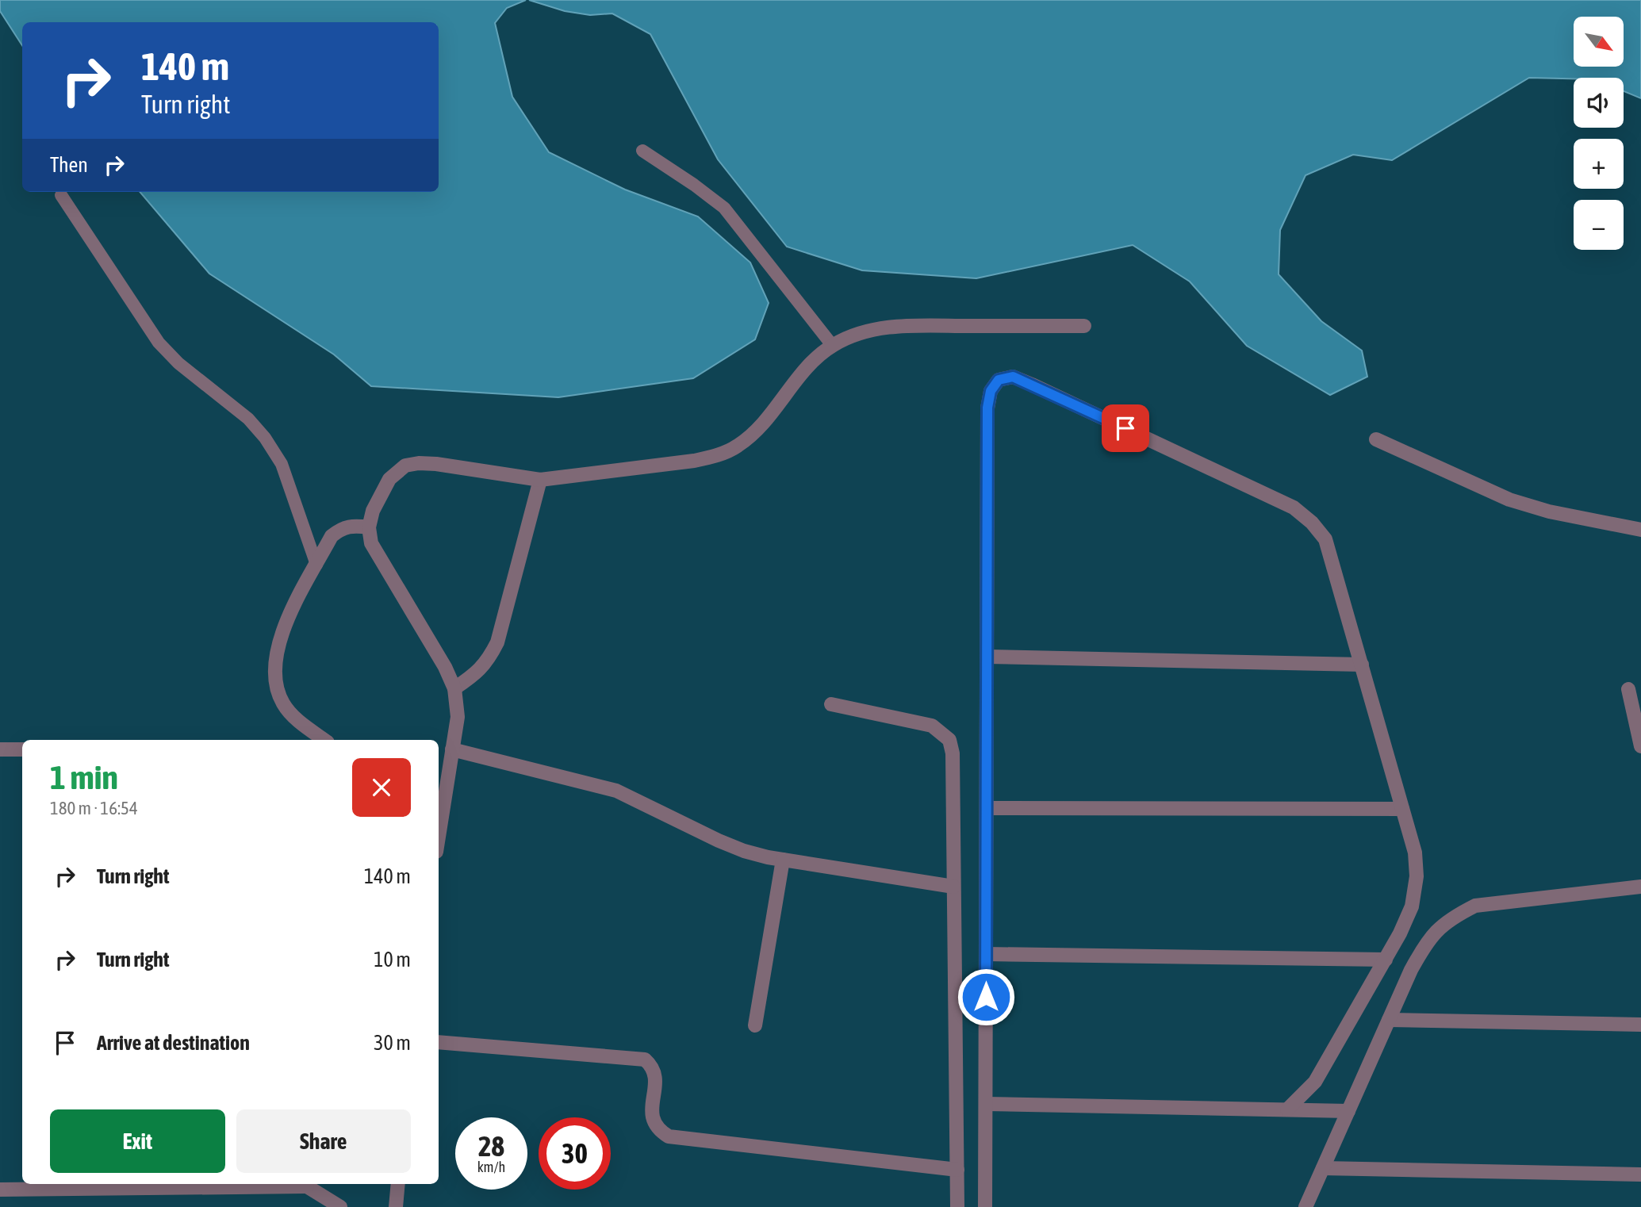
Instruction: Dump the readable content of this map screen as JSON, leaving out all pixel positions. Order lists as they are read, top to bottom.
{
  "north": "bottom right",
  "page": {
    "map_buttons": ["+", "−"],
    "turn": ["140 m", "Turn right"],
    "then": "Then",
    "heading": ["1 min", "180 m · 16:54"],
    "list": [
      {
        "name": "Turn right",
        "value": "140 m"
      },
      {
        "name": "Turn right",
        "value": "10 m"
      },
      {
        "name": "Arrive at destination",
        "value": "30 m"
      }
    ],
    "buttons": ["Exit", "Share"],
    "speed": "28 km/h",
    "limit": "30"
  }
}
